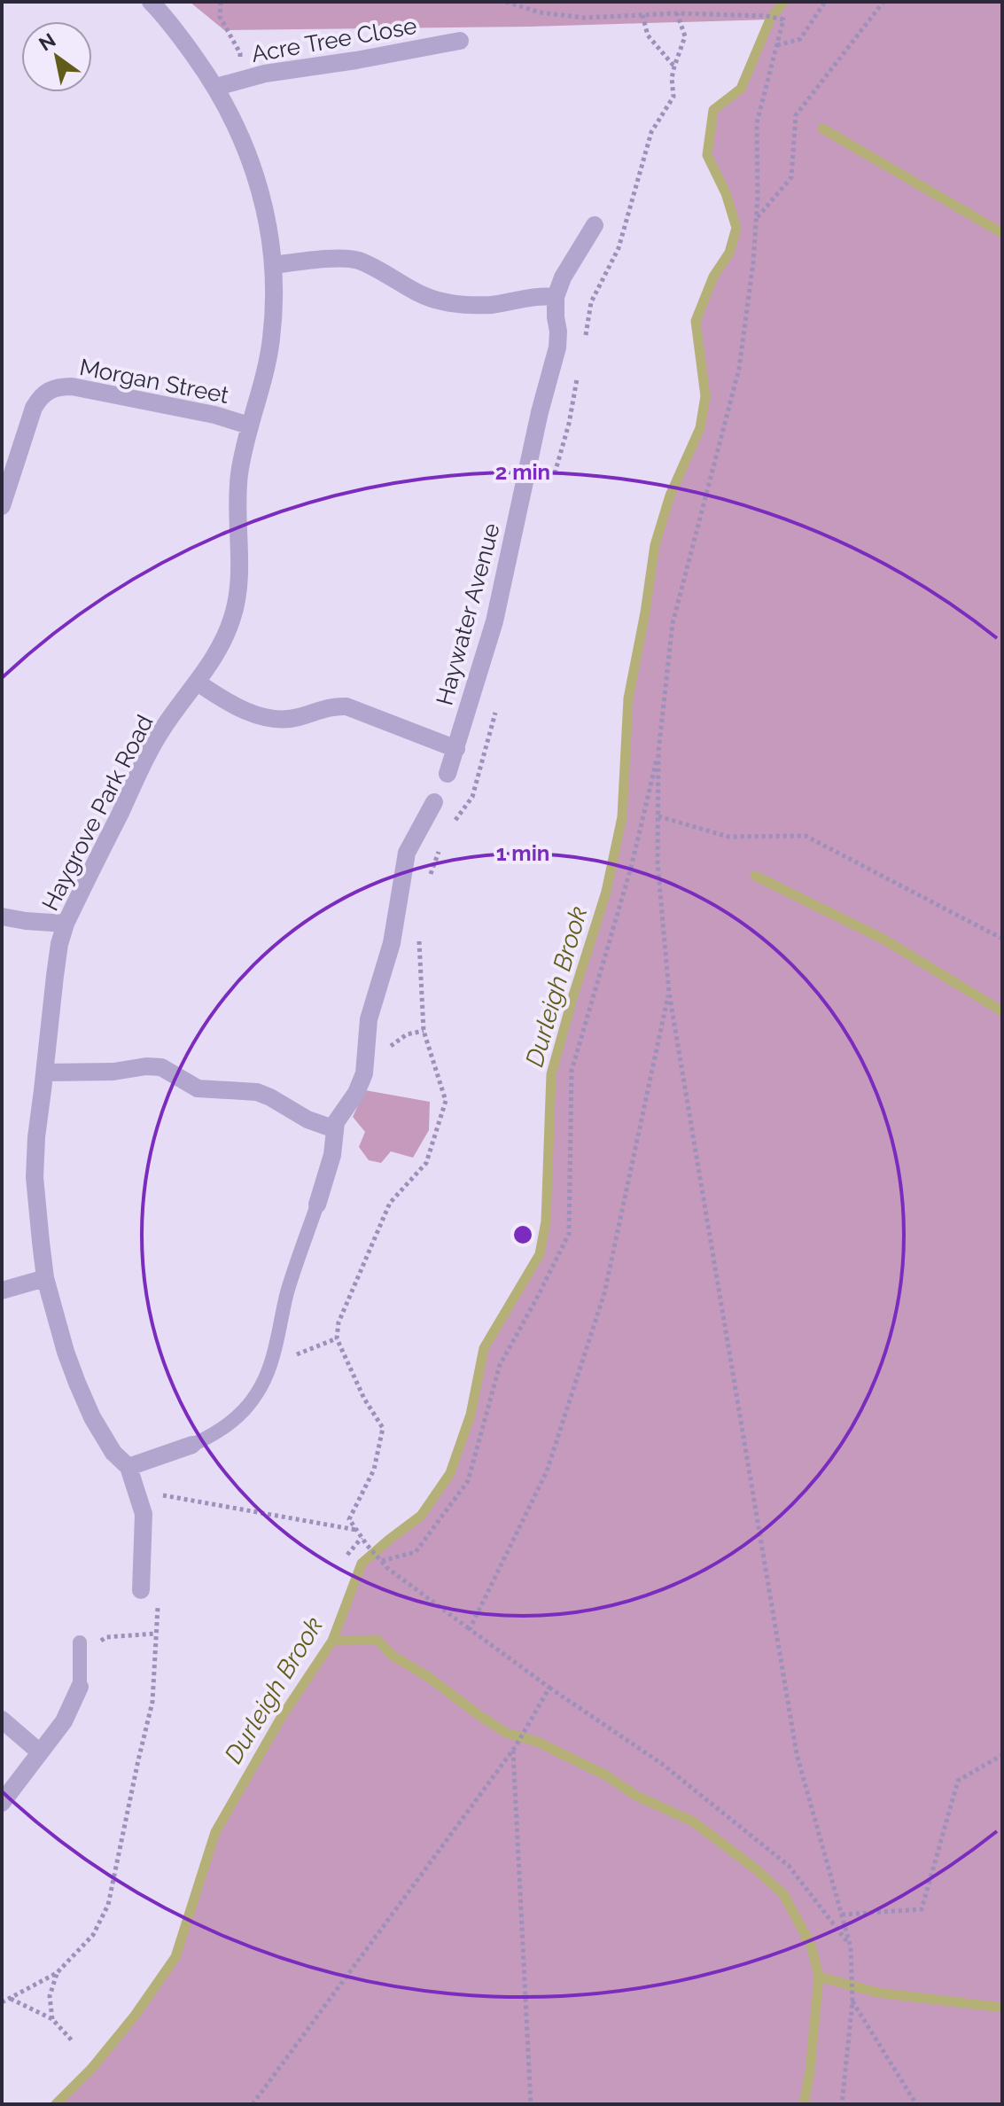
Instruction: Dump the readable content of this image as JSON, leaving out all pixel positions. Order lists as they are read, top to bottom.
{
  "streets": {
    "street": [
      "Acre Tree Close",
      "Morgan Street",
      "Haywater Avenue",
      "Haygrove Park Road"
    ]
  },
  "crossings": [
    ["Acre Tree Close", "Haygrove Park Road"],
    ["Morgan Street", "Haygrove Park Road"]
  ],
  "water": ["Durleigh Brook"],
  "north": "top left",
  "rings": ["2 min", "1 min"]
}
